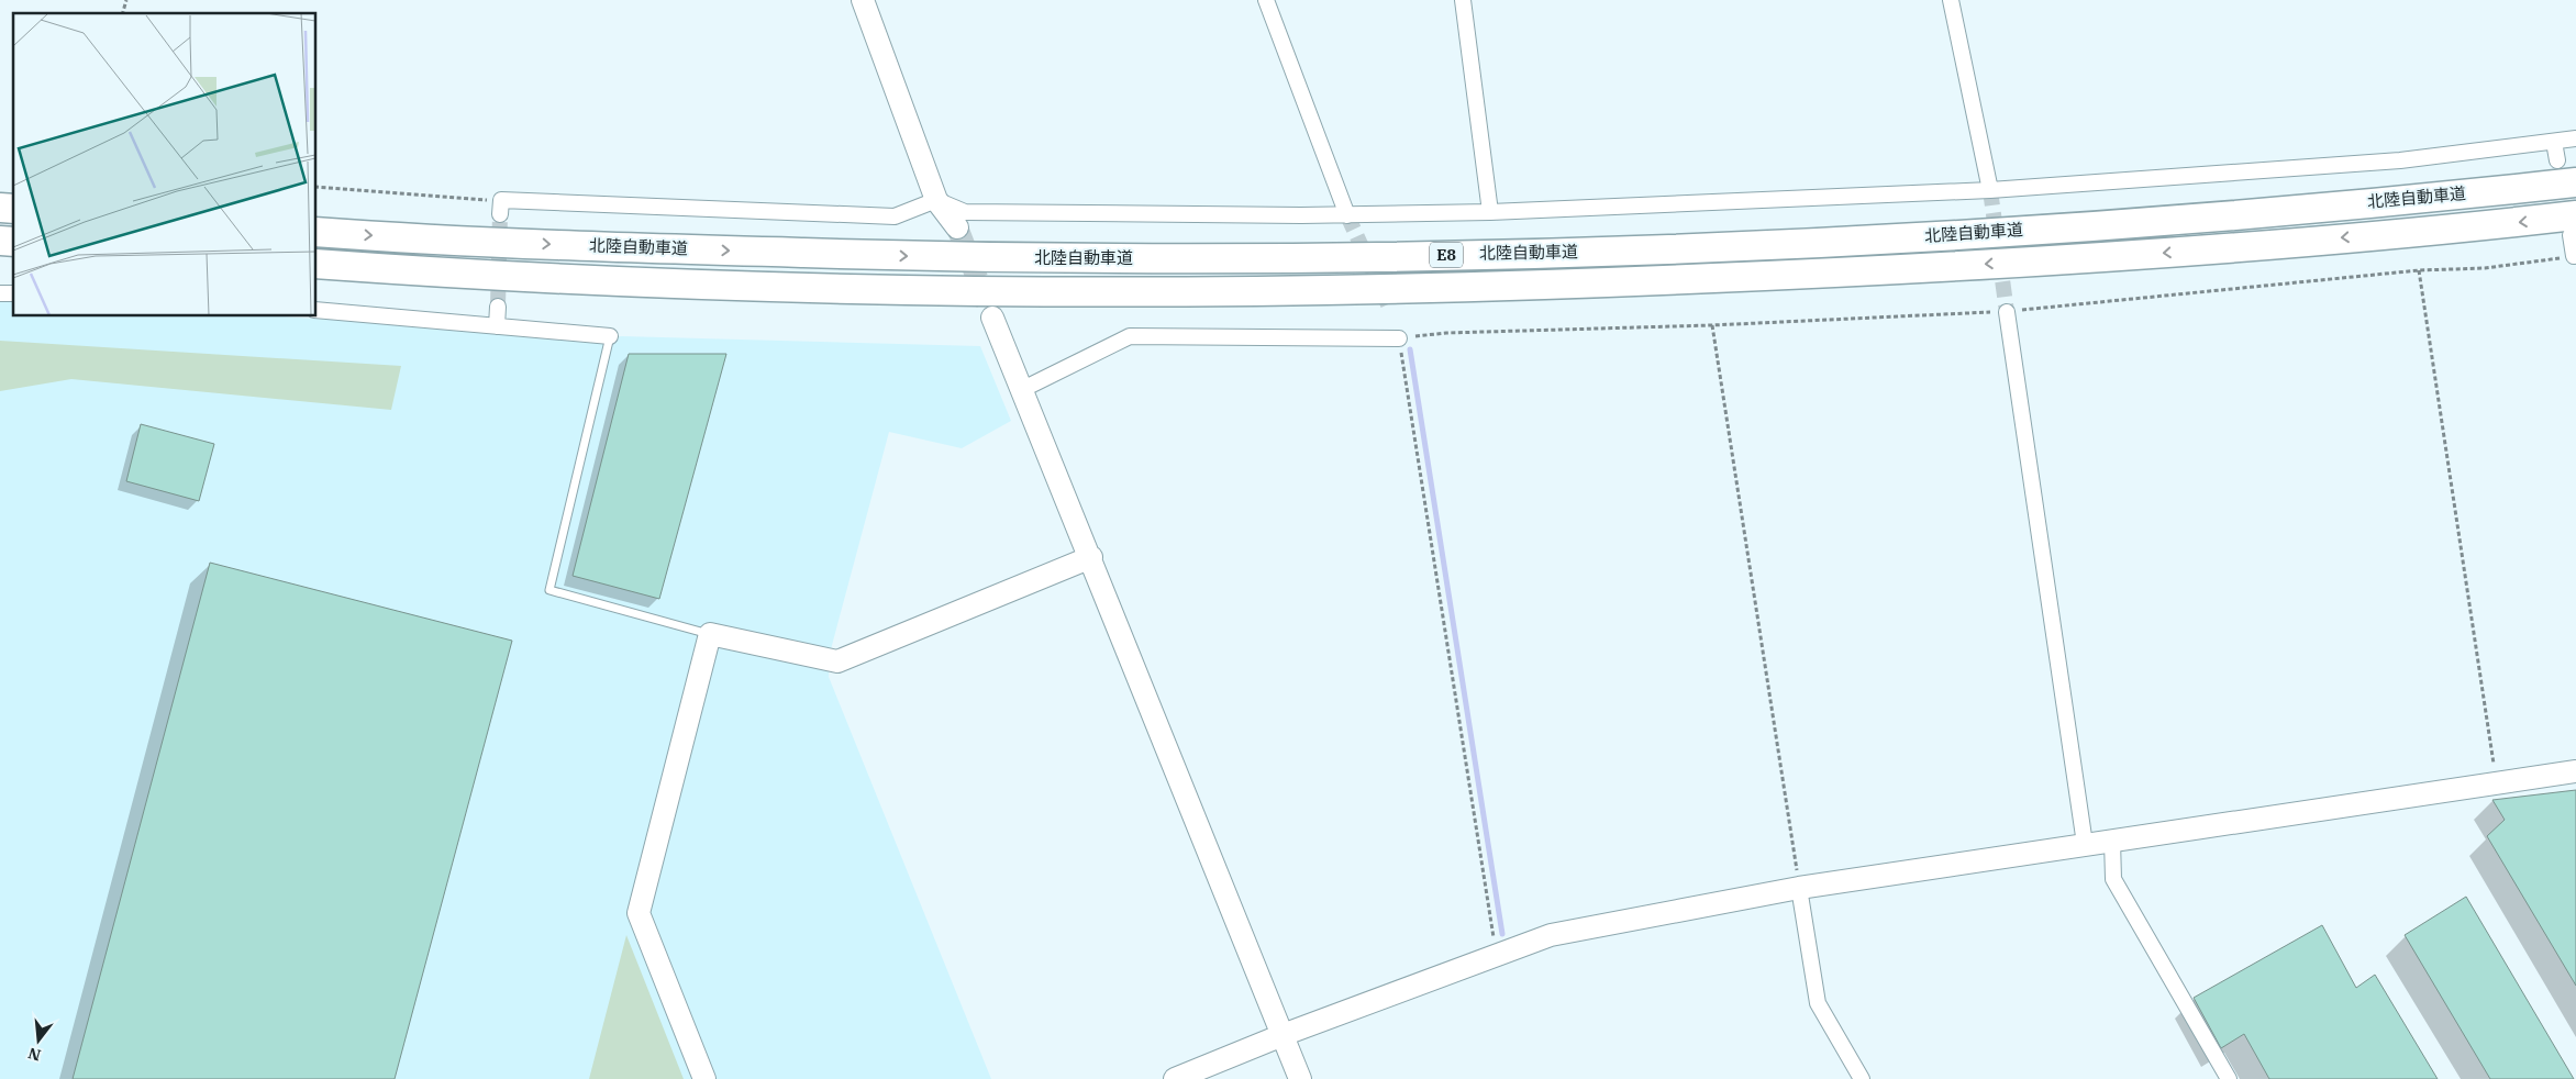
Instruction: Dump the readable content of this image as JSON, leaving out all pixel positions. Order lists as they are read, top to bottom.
{
  "streets": {
    "highway": ["北陸自動車道", "E8"]
  },
  "north": "bottom"
}
